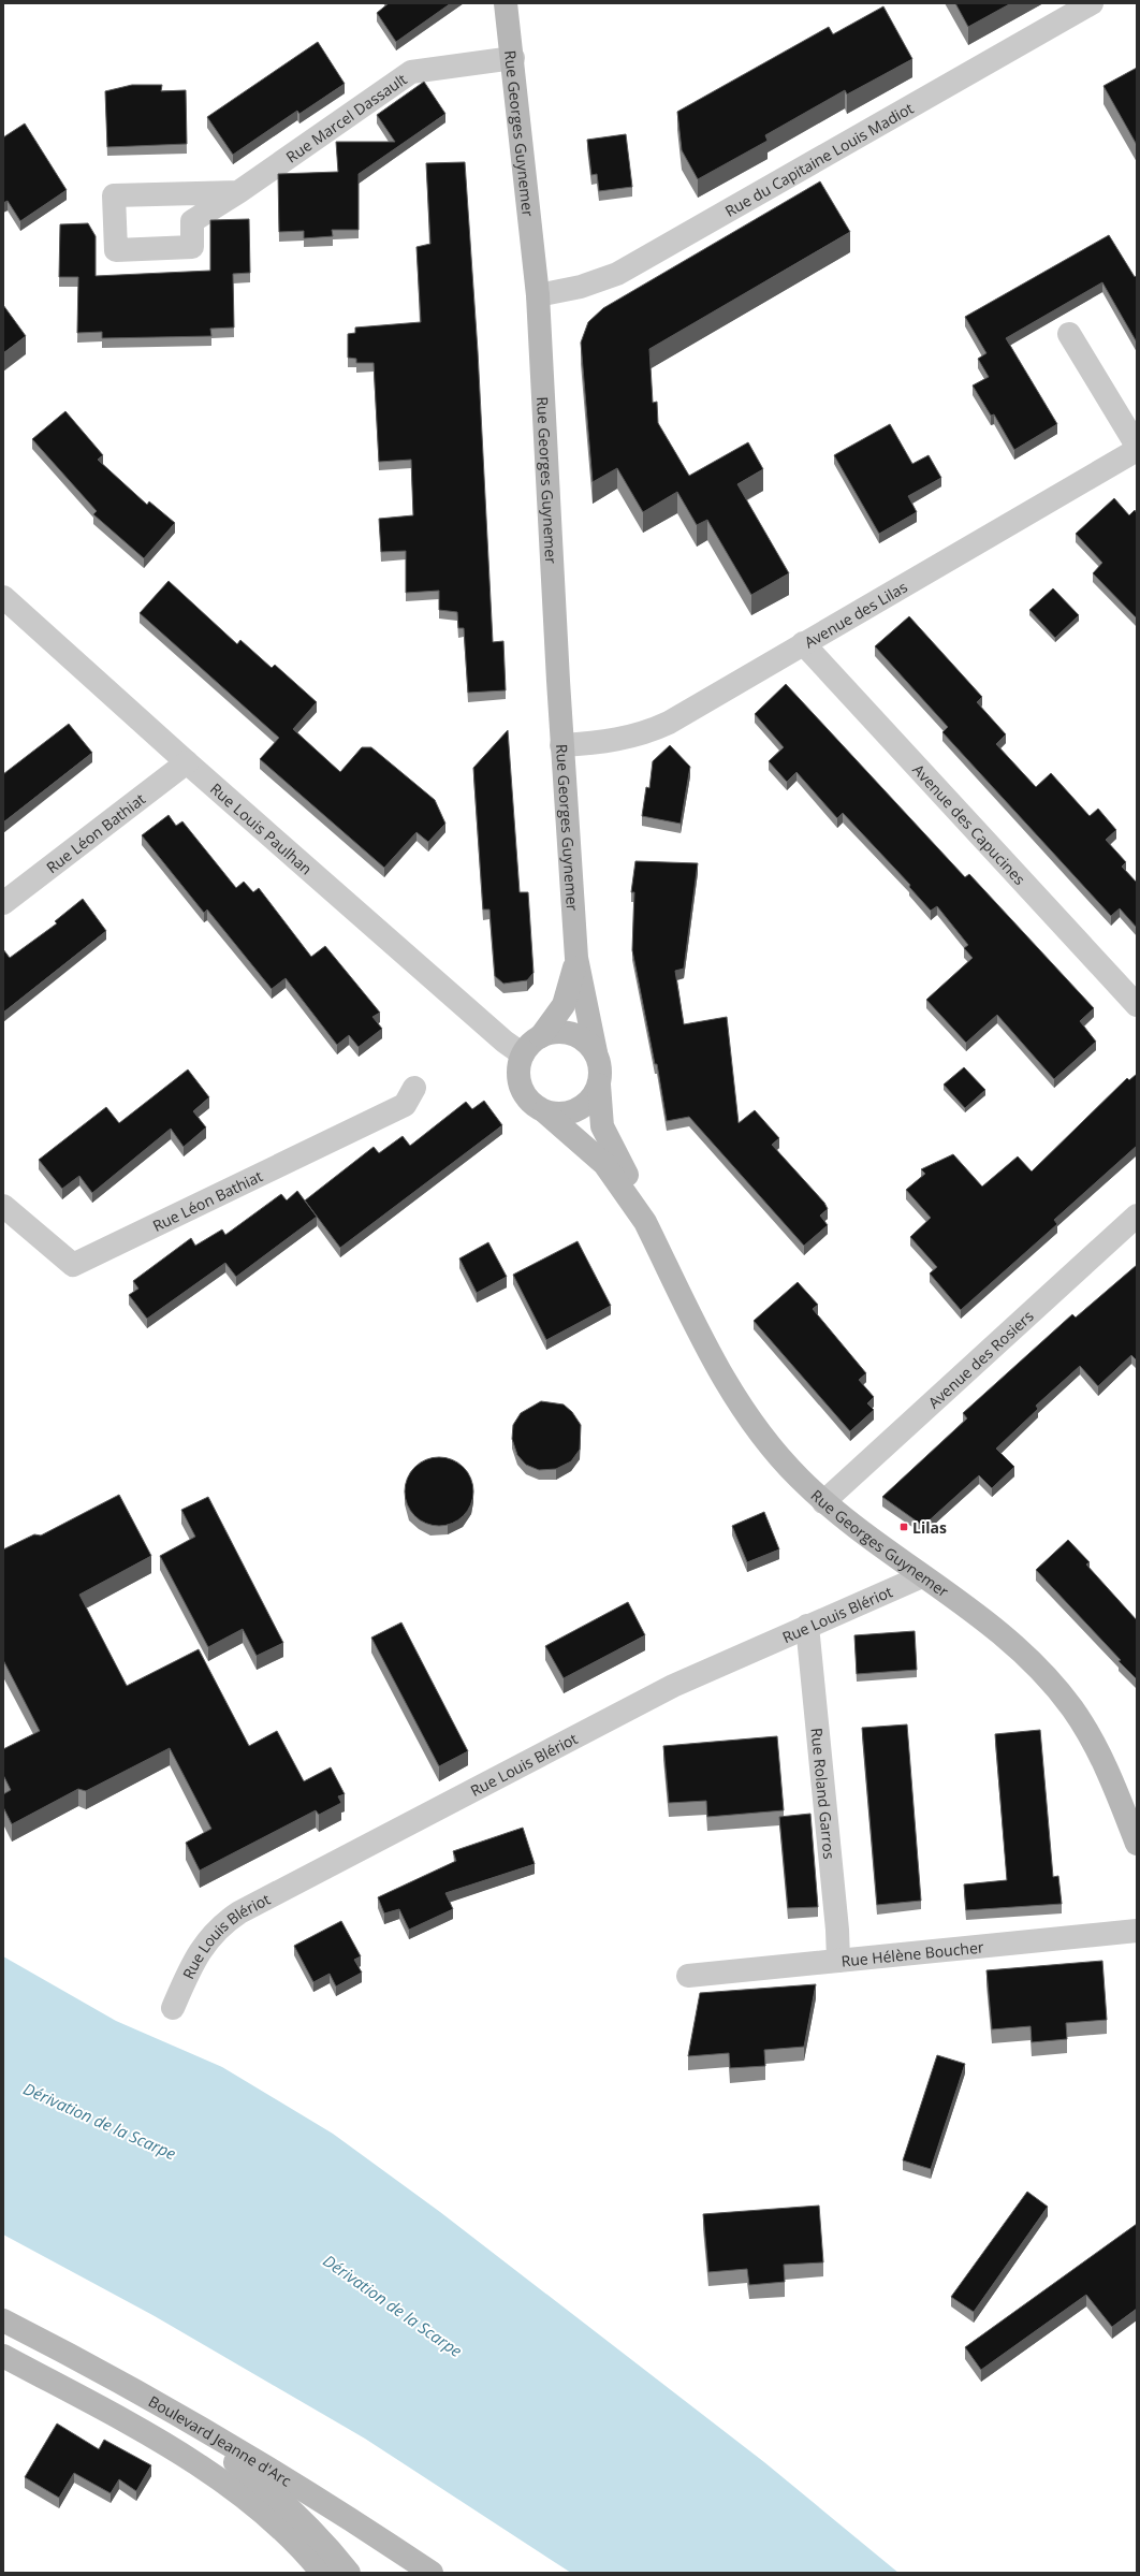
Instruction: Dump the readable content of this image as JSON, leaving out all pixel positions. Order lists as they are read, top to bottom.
{
  "streets": {
    "main road": ["Rue Georges Guynemer", "Boulevard Jeanne d'Arc"],
    "street": [
      "Rue Marcel Dassault",
      "Rue du Capitaine Louis Madiot",
      "Avenue des Lilas",
      "Avenue des Capucines",
      "Rue Louis Paulhan",
      "Rue Léon Bathiat",
      "Avenue des Rosiers",
      "Rue Louis Blériot",
      "Rue Roland Garros",
      "Rue Hélène Boucher"
    ]
  },
  "crossings": [
    ["Rue Marcel Dassault", "Rue Georges Guynemer"],
    ["Rue Georges Guynemer", "Rue du Capitaine Louis Madiot"],
    ["Rue Georges Guynemer", "Avenue des Lilas"],
    ["Rue Georges Guynemer", "Rue Louis Paulhan"],
    ["Rue Georges Guynemer", "Avenue des Rosiers"],
    ["Rue Georges Guynemer", "Rue Louis Blériot"],
    ["Avenue des Lilas", "Avenue des Capucines"],
    ["Rue Louis Paulhan", "Rue Léon Bathiat"],
    ["Rue Louis Blériot", "Rue Roland Garros"],
    ["Rue Roland Garros", "Rue Hélène Boucher"]
  ],
  "water": ["Dérivation de la Scarpe"],
  "places": {
    "transit": ["Lilas"]
  }
}
